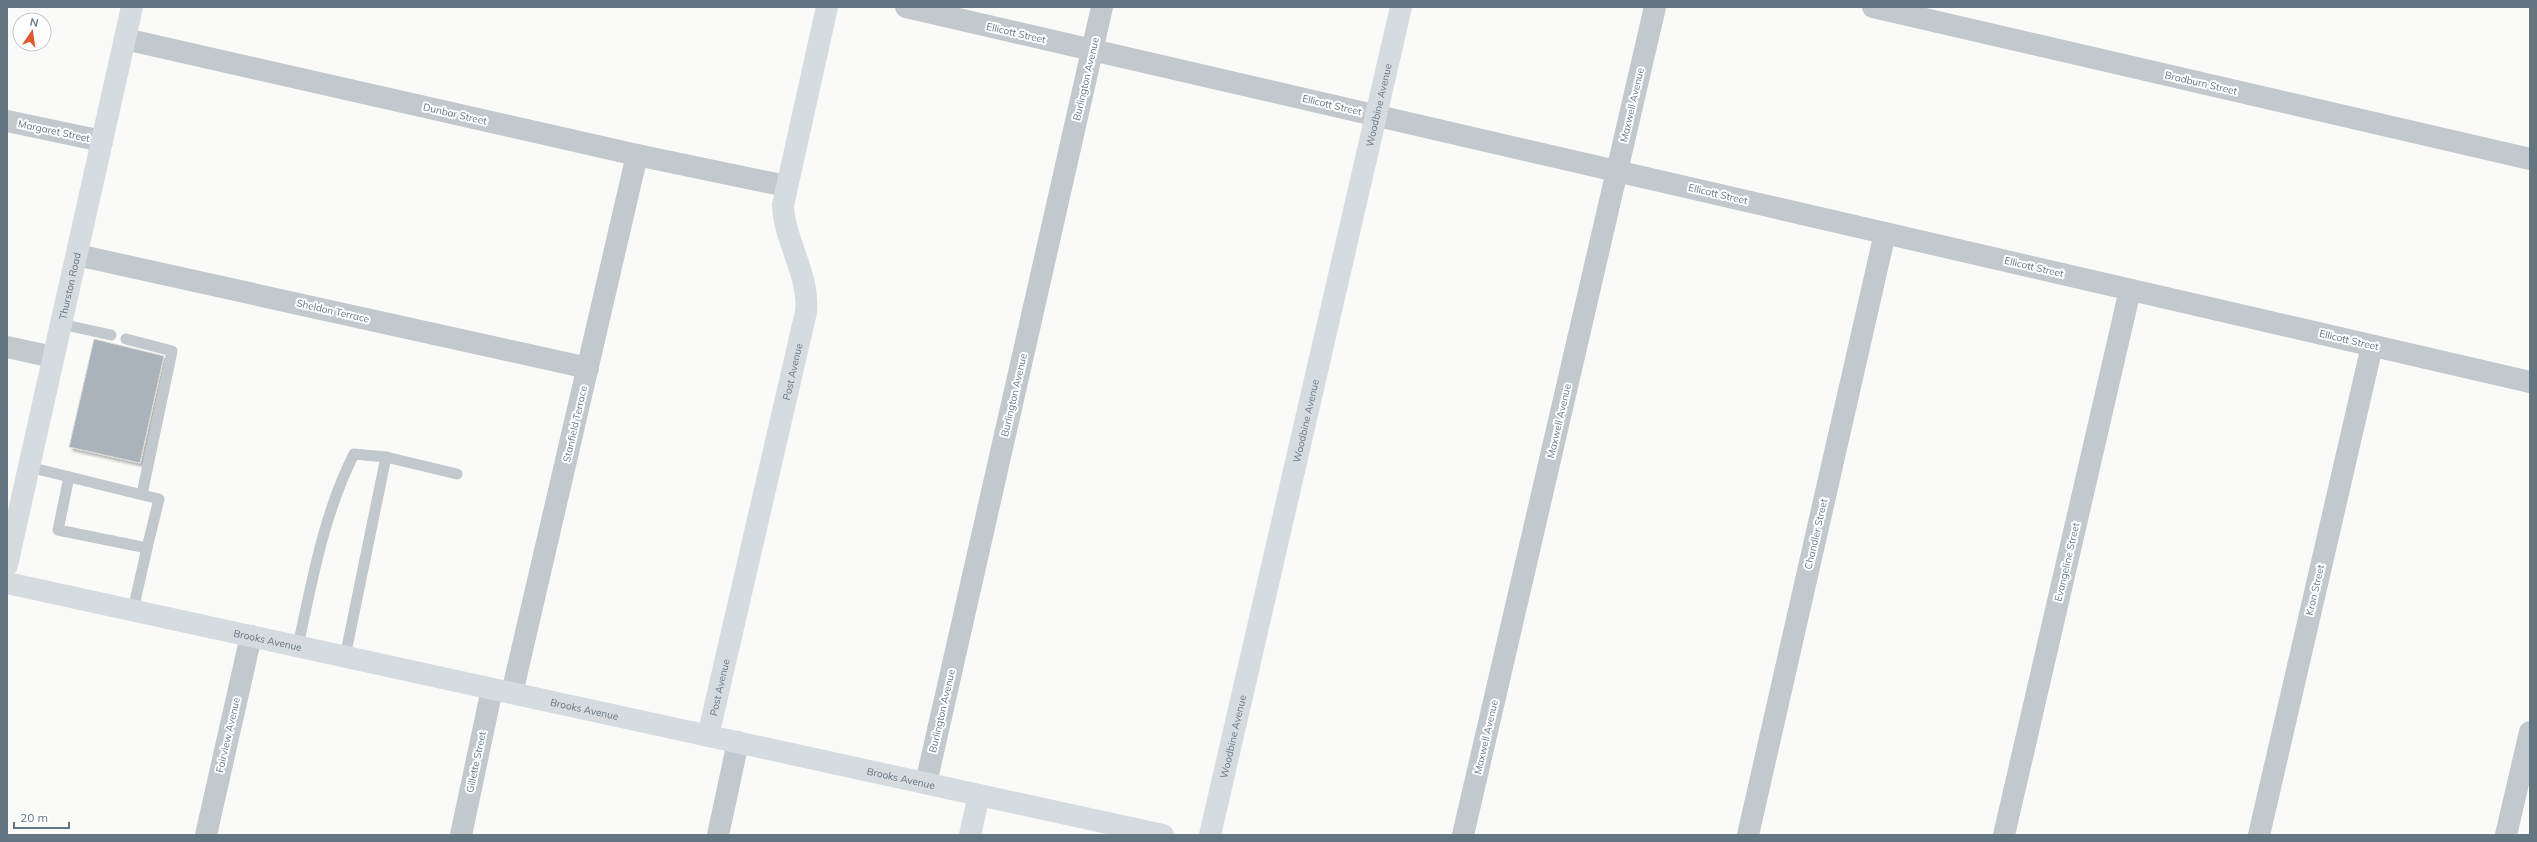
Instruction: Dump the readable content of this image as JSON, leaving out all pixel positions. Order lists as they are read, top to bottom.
{
  "streets": {
    "main road": [
      "Woodbine Avenue",
      "Thurston Road",
      "Post Avenue",
      "Brooks Avenue"
    ],
    "street": [
      "Ellicott Street",
      "Burlington Avenue",
      "Bradburn Street",
      "Maxwell Avenue",
      "Dunbar Street",
      "Margaret Street",
      "Sheldon Terrace",
      "Stanfield Terrace",
      "Chandler Street",
      "Evangeline Street",
      "Kron Street",
      "Fairview Avenue",
      "Gillette Street"
    ]
  },
  "crossings": [
    ["Ellicott Street", "Burlington Avenue"],
    ["Ellicott Street", "Woodbine Avenue"],
    ["Ellicott Street", "Maxwell Avenue"],
    ["Ellicott Street", "Chandler Street"],
    ["Ellicott Street", "Evangeline Street"],
    ["Ellicott Street", "Kron Street"],
    ["Burlington Avenue", "Brooks Avenue"],
    ["Dunbar Street", "Thurston Road"],
    ["Dunbar Street", "Post Avenue"],
    ["Dunbar Street", "Stanfield Terrace"],
    ["Margaret Street", "Thurston Road"],
    ["Thurston Road", "Sheldon Terrace"],
    ["Sheldon Terrace", "Stanfield Terrace"],
    ["Post Avenue", "Brooks Avenue"],
    ["Stanfield Terrace", "Brooks Avenue"],
    ["Stanfield Terrace", "Gillette Street"],
    ["Brooks Avenue", "Fairview Avenue"],
    ["Brooks Avenue", "Gillette Street"]
  ],
  "scale_bar": "20 m",
  "north": "top"
}
